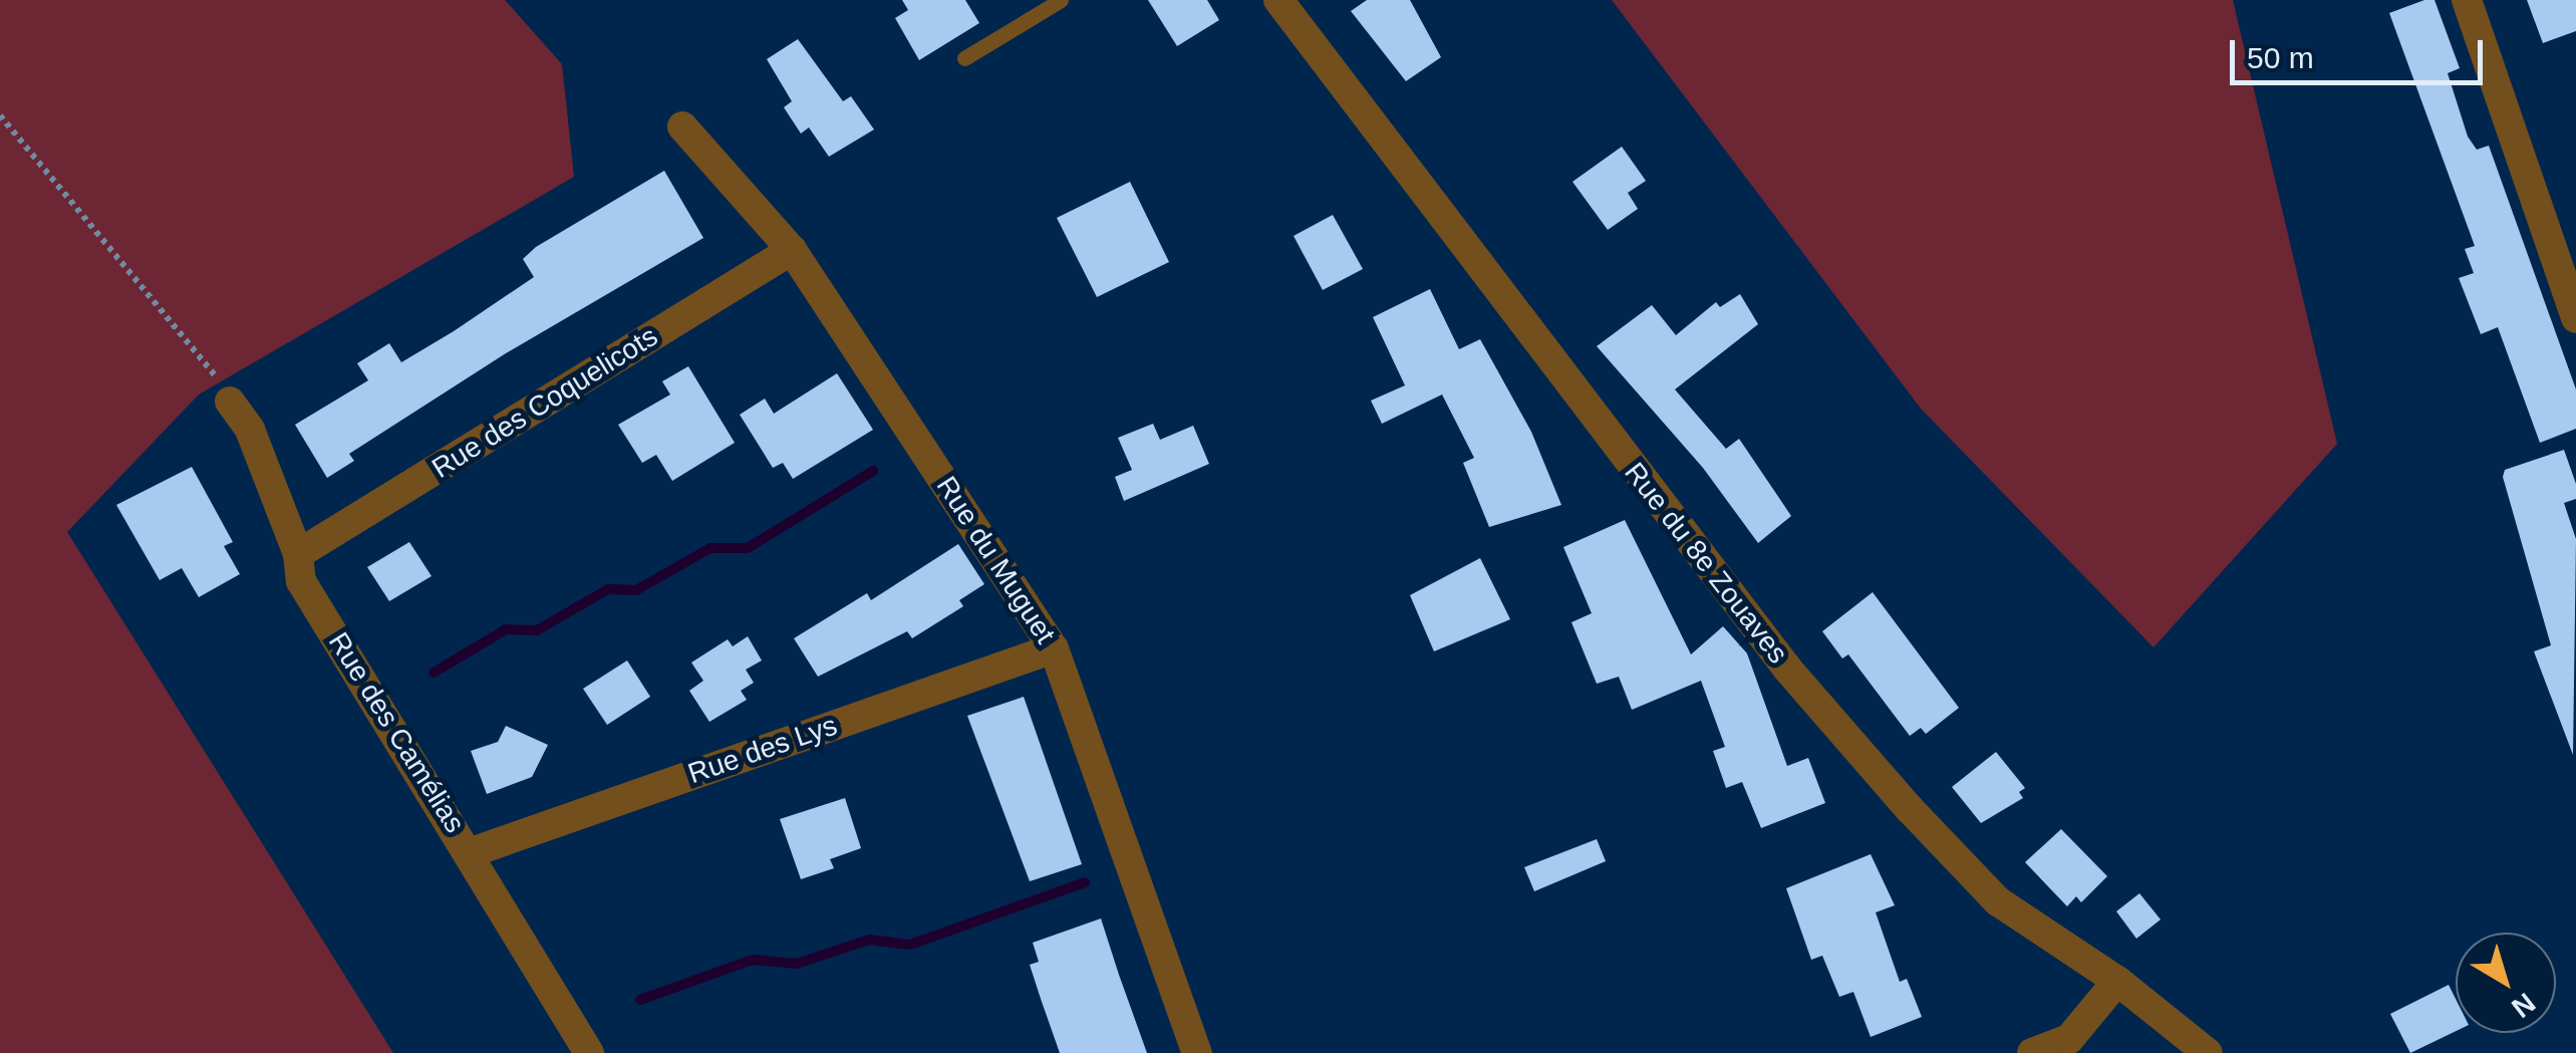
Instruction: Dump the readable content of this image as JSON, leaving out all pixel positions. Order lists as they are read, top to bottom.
{
  "streets": {
    "street": [
      "Rue des Coquelicots",
      "Rue du Muguet",
      "Rue du 8e Zouaves",
      "Rue des Camélias",
      "Rue des Lys"
    ]
  },
  "crossings": [
    ["Rue des Coquelicots", "Rue du Muguet"],
    ["Rue des Coquelicots", "Rue des Camélias"],
    ["Rue du Muguet", "Rue des Lys"],
    ["Rue des Camélias", "Rue des Lys"]
  ],
  "scale_bar": "50 m",
  "north": "bottom right"
}
